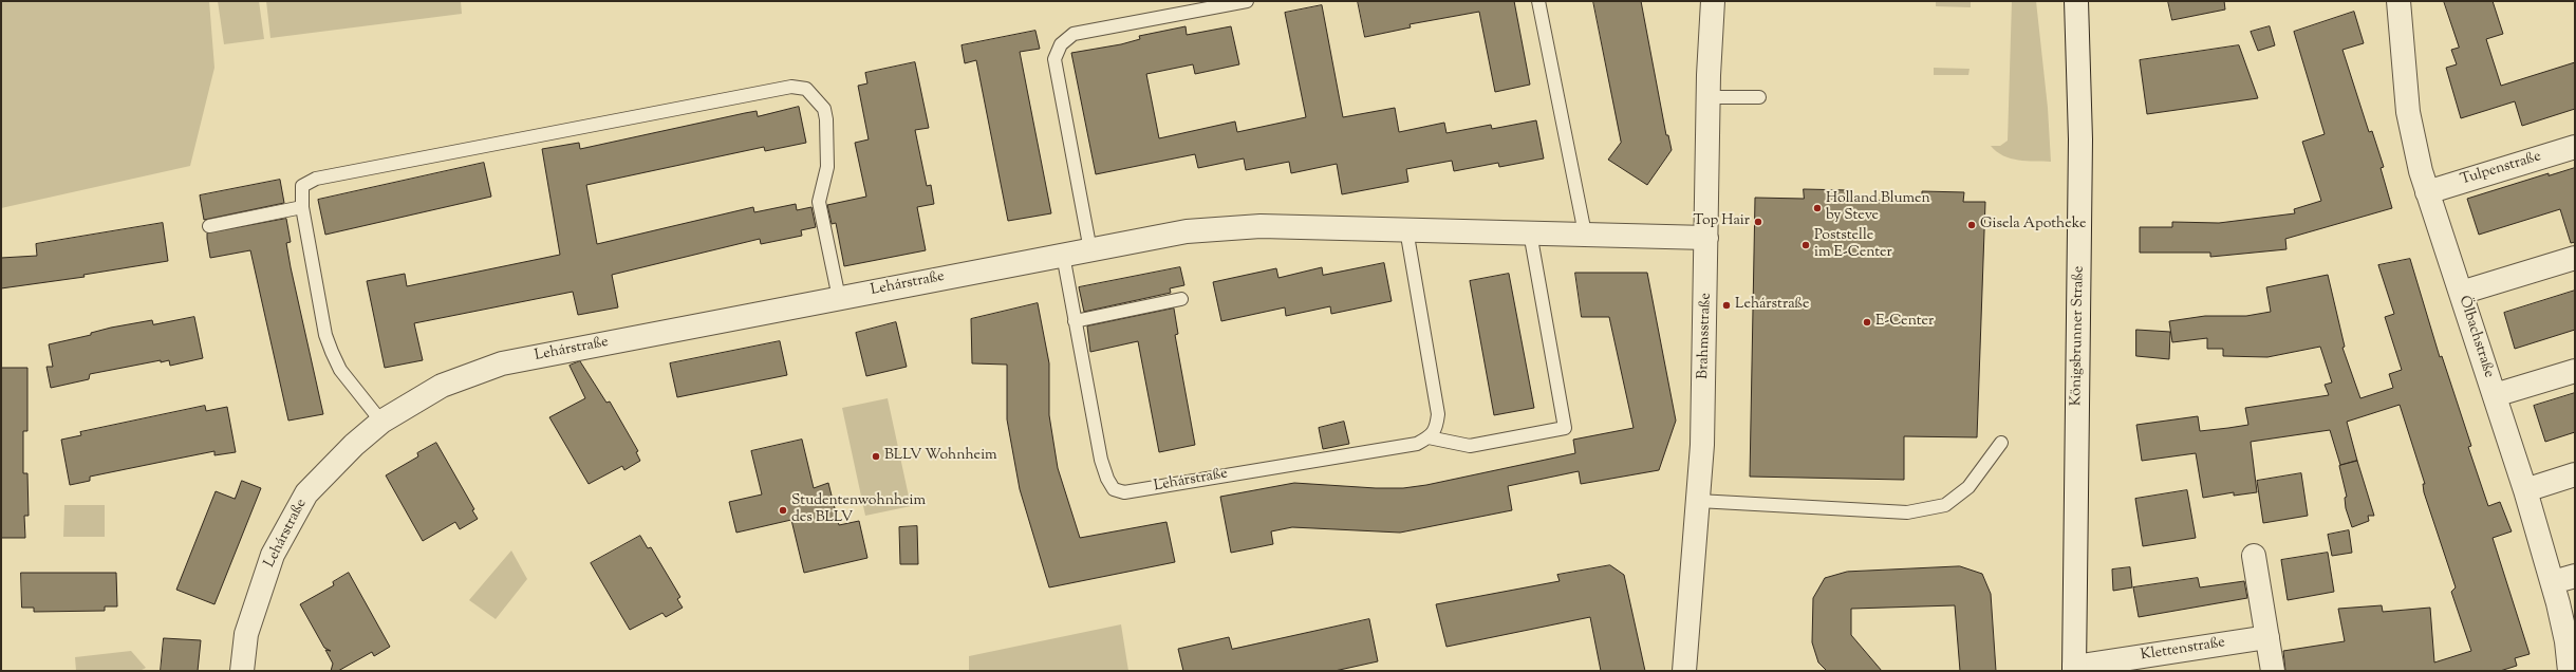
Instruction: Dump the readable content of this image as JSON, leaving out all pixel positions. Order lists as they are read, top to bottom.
{
  "streets": {
    "street": [
      "Tulpenstraße",
      "Lehárstraße",
      "Brahmsstraße",
      "Königsbrunner Straße",
      "Ölbachstraße",
      "Klettenstraße"
    ]
  },
  "crossings": [
    ["Tulpenstraße", "Ölbachstraße"],
    ["Lehárstraße", "Brahmsstraße"],
    ["Königsbrunner Straße", "Klettenstraße"]
  ],
  "places": [
    "Holland Blumen by Steve",
    "Top Hair",
    "Gisela Apotheke",
    "Poststelle im E-Center",
    "Lehárstraße",
    "E-Center",
    "BLLV Wohnheim",
    "Studentenwohnheim des BLLV"
  ]
}
